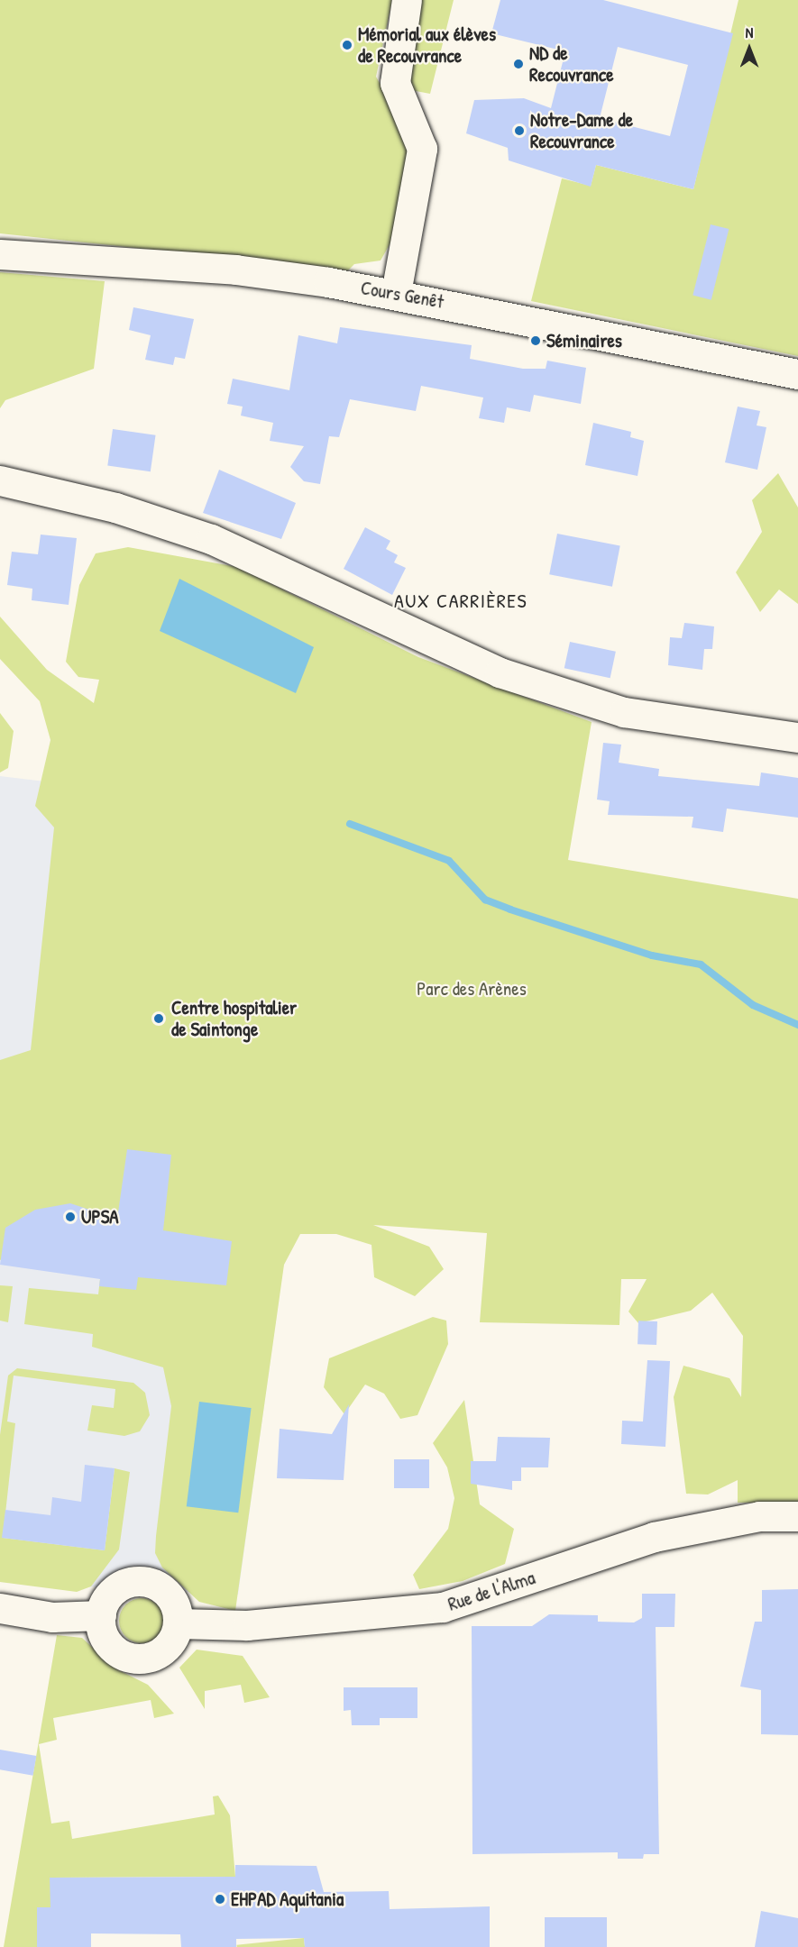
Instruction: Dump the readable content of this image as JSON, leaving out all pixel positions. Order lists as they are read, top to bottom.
{
  "streets": {
    "street": ["Cours Genêt", "Rue de l'Alma"]
  },
  "districts": ["AUX CARRIÈRES"],
  "parks": ["Parc des Arènes"],
  "places": [
    "Mémorial aux élèves de Recouvrance",
    "ND de Recouvrance",
    "Notre-Dame de Recouvrance",
    "Séminaires",
    "Centre hospitalier de Saintonge",
    "UPSA",
    "EHPAD Aquitania"
  ],
  "north": "top"
}
